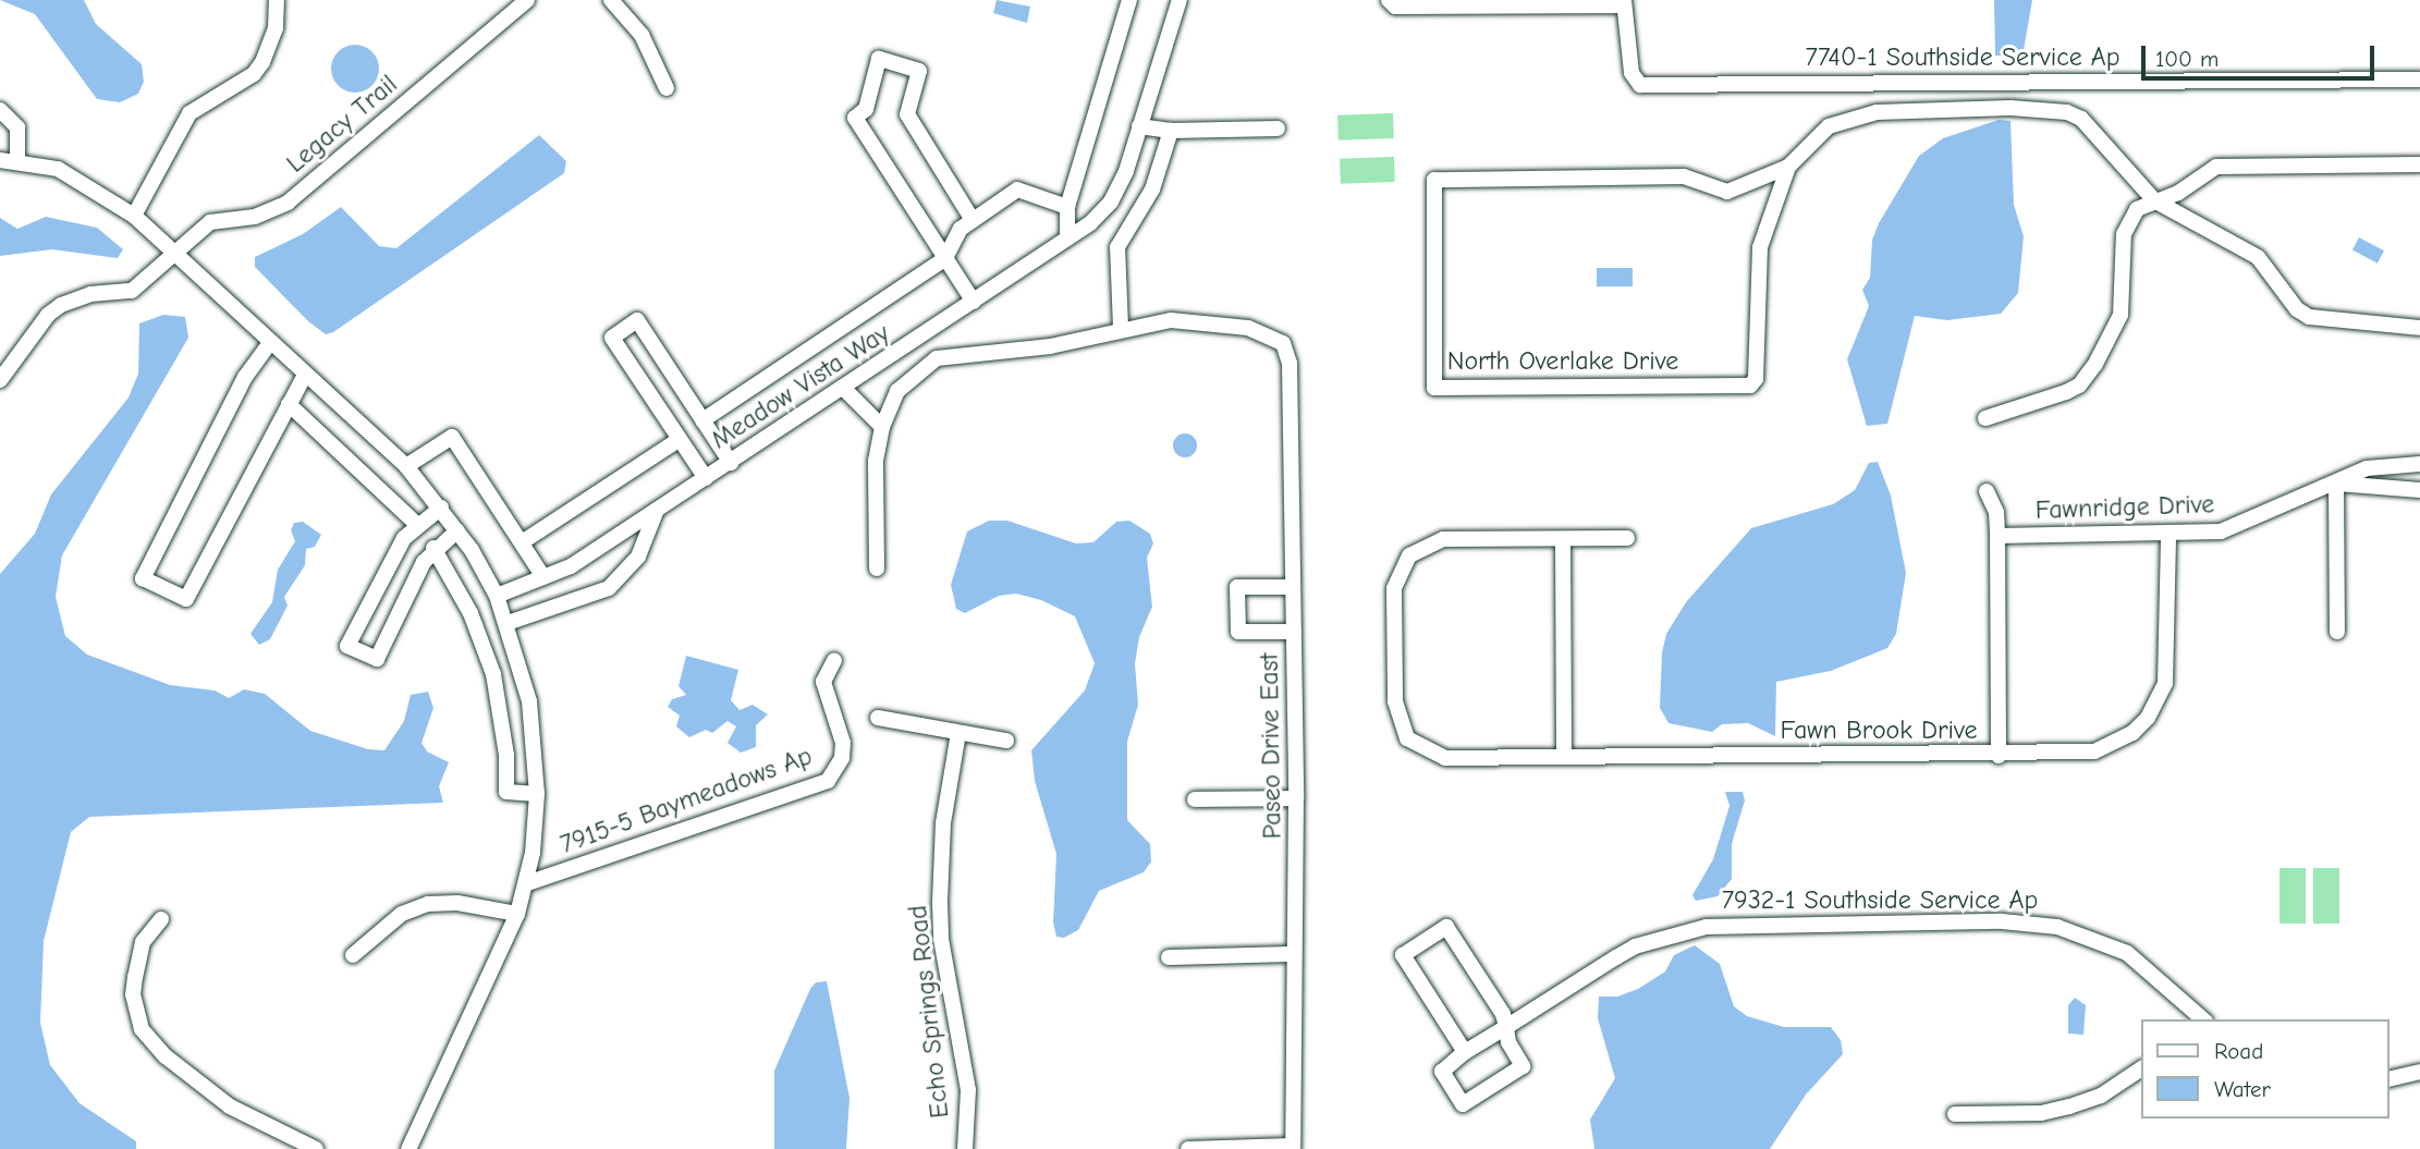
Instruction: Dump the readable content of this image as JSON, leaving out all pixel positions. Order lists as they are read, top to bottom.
{
  "streets": {
    "street": [
      "7740-1 Southside Service Ap",
      "Legacy Trail",
      "North Overlake Drive",
      "Meadow Vista Way",
      "Fawnridge Drive",
      "Fawn Brook Drive",
      "Paseo Drive East",
      "7915-5 Baymeadows Ap",
      "7932-1 Southside Service Ap",
      "Echo Springs Road"
    ]
  },
  "crossings": [
    ["Fawnridge Drive", "Fawn Brook Drive"]
  ],
  "legend": ["Road", "Water"],
  "scale_bar": "100 m"
}
